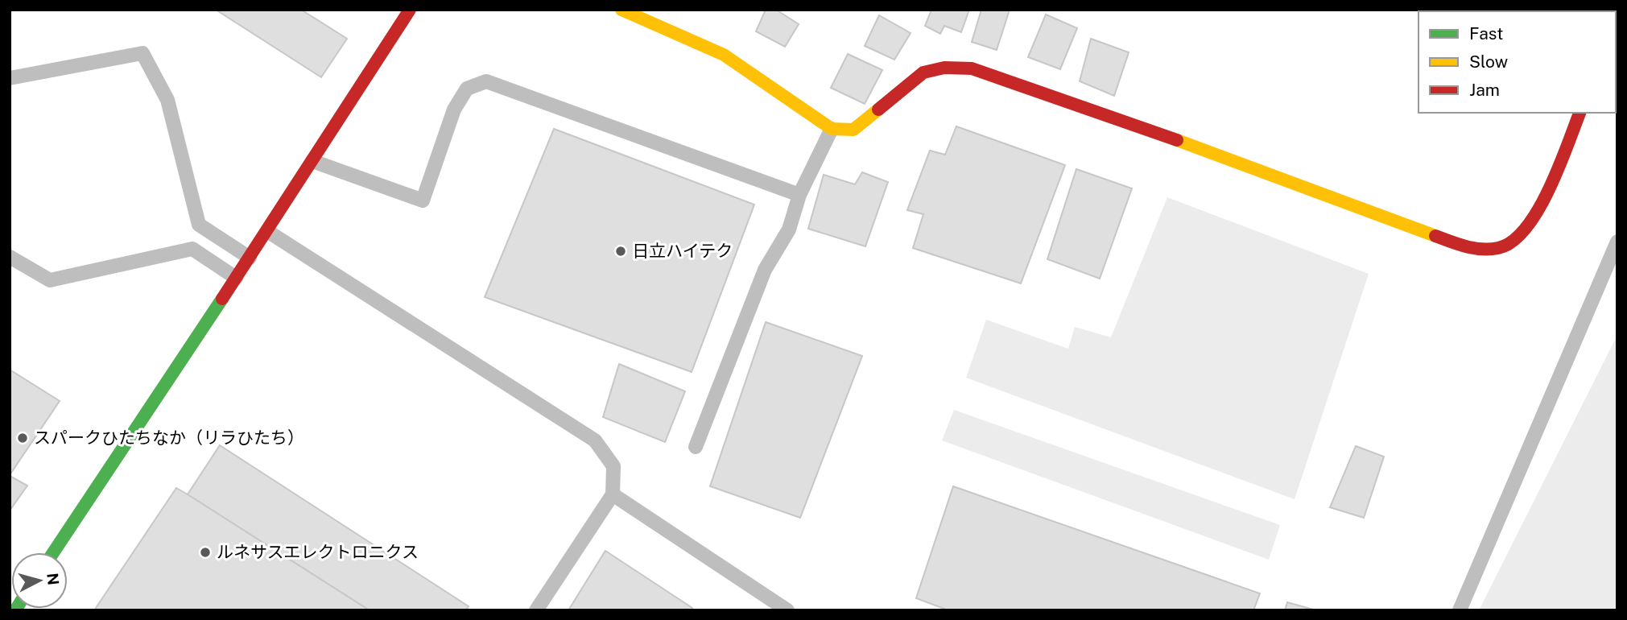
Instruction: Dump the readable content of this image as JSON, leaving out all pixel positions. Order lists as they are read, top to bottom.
{
  "places": ["日立ハイテク", "スパークひたちなか（リラひたち）", "ルネサスエレクトロニクス"],
  "legend": ["Fast", "Slow", "Jam"],
  "north": "right"
}
